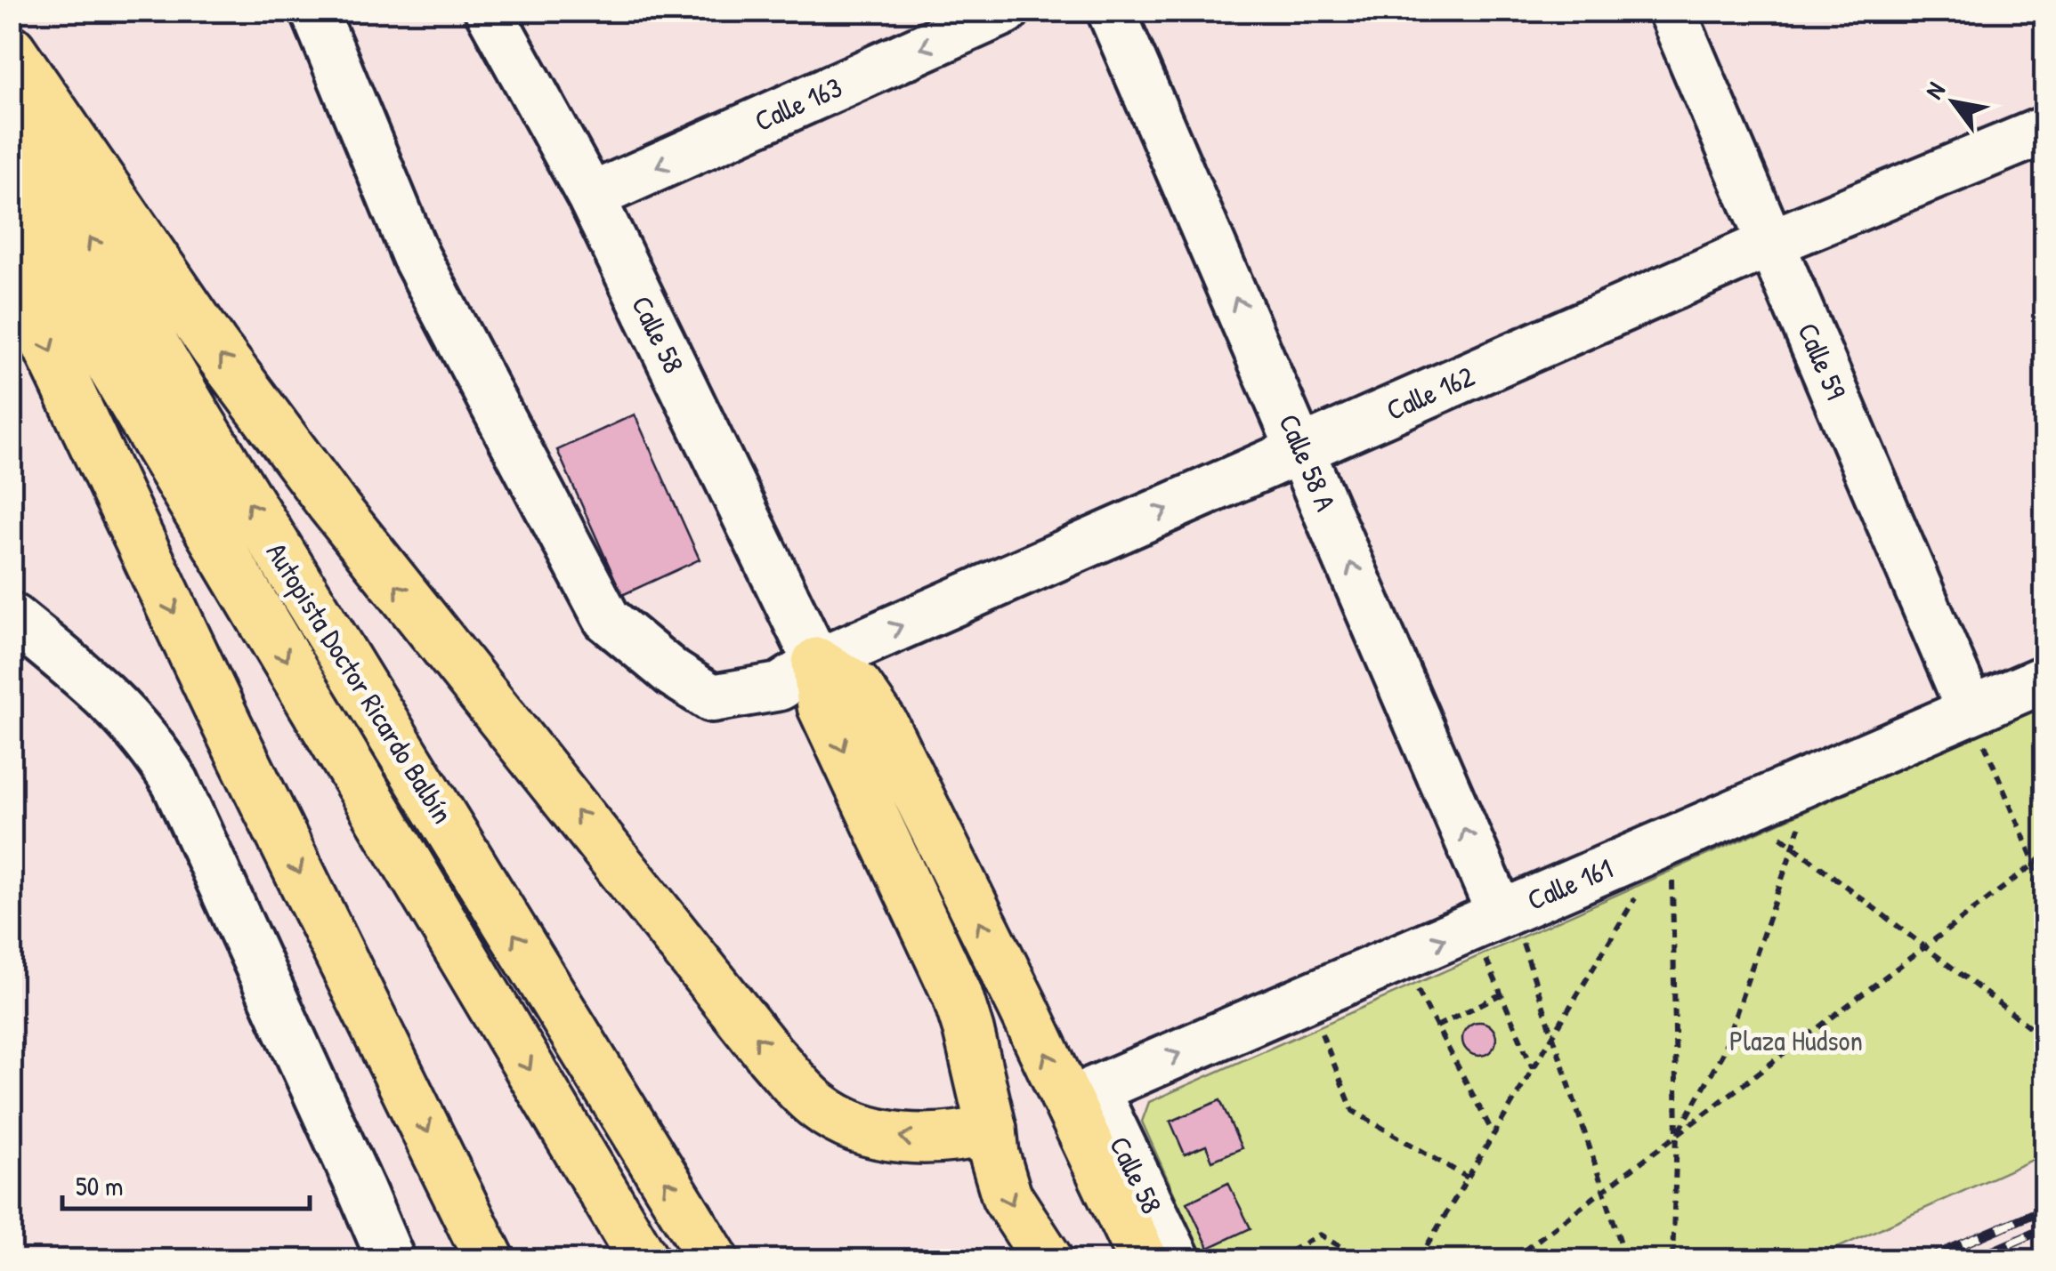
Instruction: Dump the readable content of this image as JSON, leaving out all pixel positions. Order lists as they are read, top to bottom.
{
  "streets": {
    "main road": ["Autopista Doctor Ricardo Balbín"],
    "street": [
      "Calle 163",
      "Calle 58",
      "Calle 59",
      "Calle 162",
      "Calle 58 A",
      "Calle 161"
    ]
  },
  "crossings": [
    ["Calle 163", "Calle 58"],
    ["Calle 58", "Calle 162"],
    ["Calle 58", "Calle 161"],
    ["Calle 59", "Calle 162"],
    ["Calle 59", "Calle 161"],
    ["Calle 162", "Calle 58 A"],
    ["Calle 58 A", "Calle 161"]
  ],
  "one_way": ["Calle 163", "Calle 58 A"],
  "parks": ["Plaza Hudson"],
  "scale_bar": "50 m",
  "north": "top left"
}
